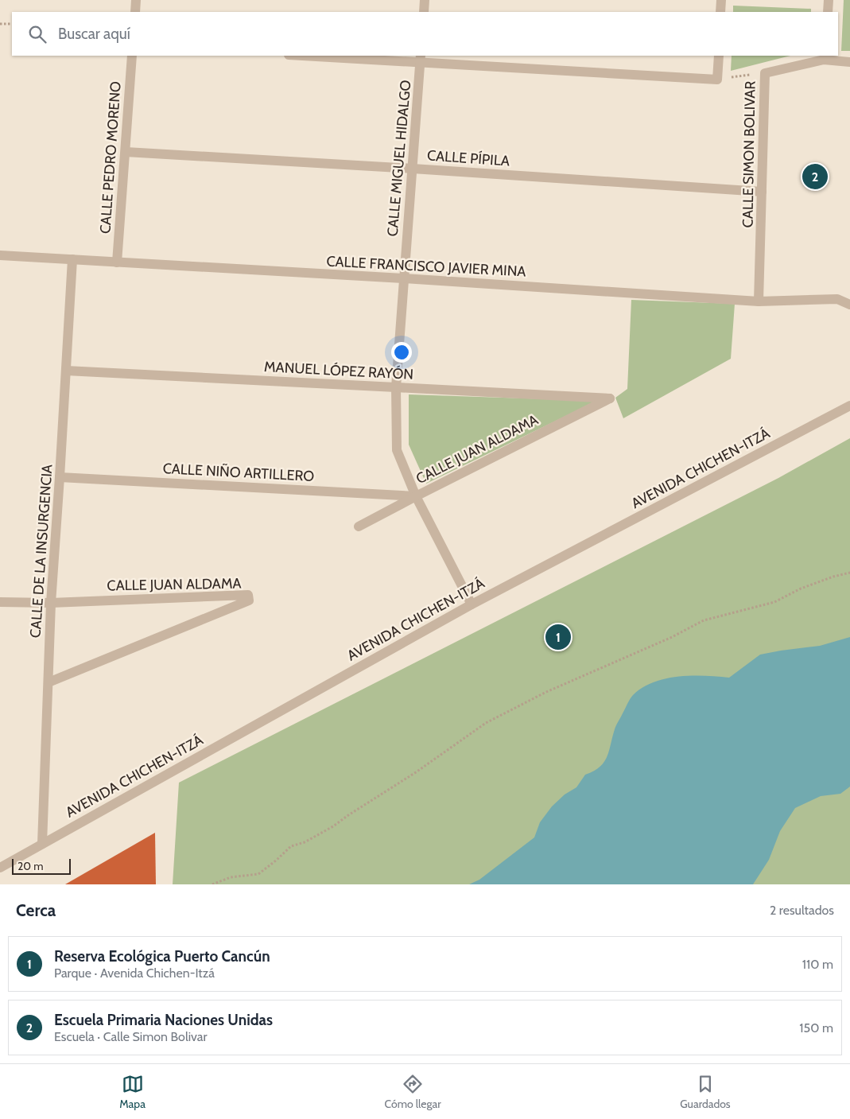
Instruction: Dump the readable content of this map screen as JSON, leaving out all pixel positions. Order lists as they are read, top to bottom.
{
  "streets": {
    "street": [
      "CALLE SIMON BOLIVAR",
      "CALLE PEDRO MORENO",
      "CALLE MIGUEL HIDALGO",
      "CALLE PÍPILA",
      "CALLE FRANCISCO JAVIER MINA",
      "MANUEL LÓPEZ RAYÓN",
      "CALLE JUAN ALDAMA",
      "AVENIDA CHICHEN-ITZÁ",
      "CALLE NIÑO ARTILLERO",
      "CALLE DE LA INSURGENCIA"
    ]
  },
  "crossings": [
    ["CALLE SIMON BOLIVAR", "CALLE PÍPILA"],
    ["CALLE SIMON BOLIVAR", "CALLE FRANCISCO JAVIER MINA"],
    ["CALLE PEDRO MORENO", "CALLE PÍPILA"],
    ["CALLE PEDRO MORENO", "CALLE FRANCISCO JAVIER MINA"],
    ["CALLE MIGUEL HIDALGO", "CALLE PÍPILA"],
    ["CALLE MIGUEL HIDALGO", "CALLE FRANCISCO JAVIER MINA"],
    ["CALLE MIGUEL HIDALGO", "MANUEL LÓPEZ RAYÓN"],
    ["CALLE MIGUEL HIDALGO", "CALLE JUAN ALDAMA"],
    ["CALLE MIGUEL HIDALGO", "AVENIDA CHICHEN-ITZÁ"],
    ["CALLE MIGUEL HIDALGO", "CALLE NIÑO ARTILLERO"],
    ["CALLE FRANCISCO JAVIER MINA", "CALLE DE LA INSURGENCIA"],
    ["MANUEL LÓPEZ RAYÓN", "CALLE JUAN ALDAMA"],
    ["MANUEL LÓPEZ RAYÓN", "CALLE DE LA INSURGENCIA"],
    ["CALLE JUAN ALDAMA", "CALLE NIÑO ARTILLERO"],
    ["CALLE JUAN ALDAMA", "CALLE DE LA INSURGENCIA"],
    ["AVENIDA CHICHEN-ITZÁ", "CALLE DE LA INSURGENCIA"],
    ["CALLE NIÑO ARTILLERO", "CALLE DE LA INSURGENCIA"]
  ],
  "scale_bar": "20 m",
  "page": {
    "search": "Buscar aquí",
    "pins": ["2", "1"],
    "scale": "20 m",
    "heading": ["Cerca", "2 resultados"],
    "list": [
      {
        "mark": "1",
        "name": "Reserva Ecológica Puerto Cancún",
        "note": "Parque · Avenida Chichen-Itzá",
        "value": "110 m"
      },
      {
        "mark": "2",
        "name": "Escuela Primaria Naciones Unidas",
        "note": "Escuela · Calle Simon Bolivar",
        "value": "150 m"
      }
    ],
    "nav": ["Mapa", "Cómo llegar", "Guardados"]
  }
}
